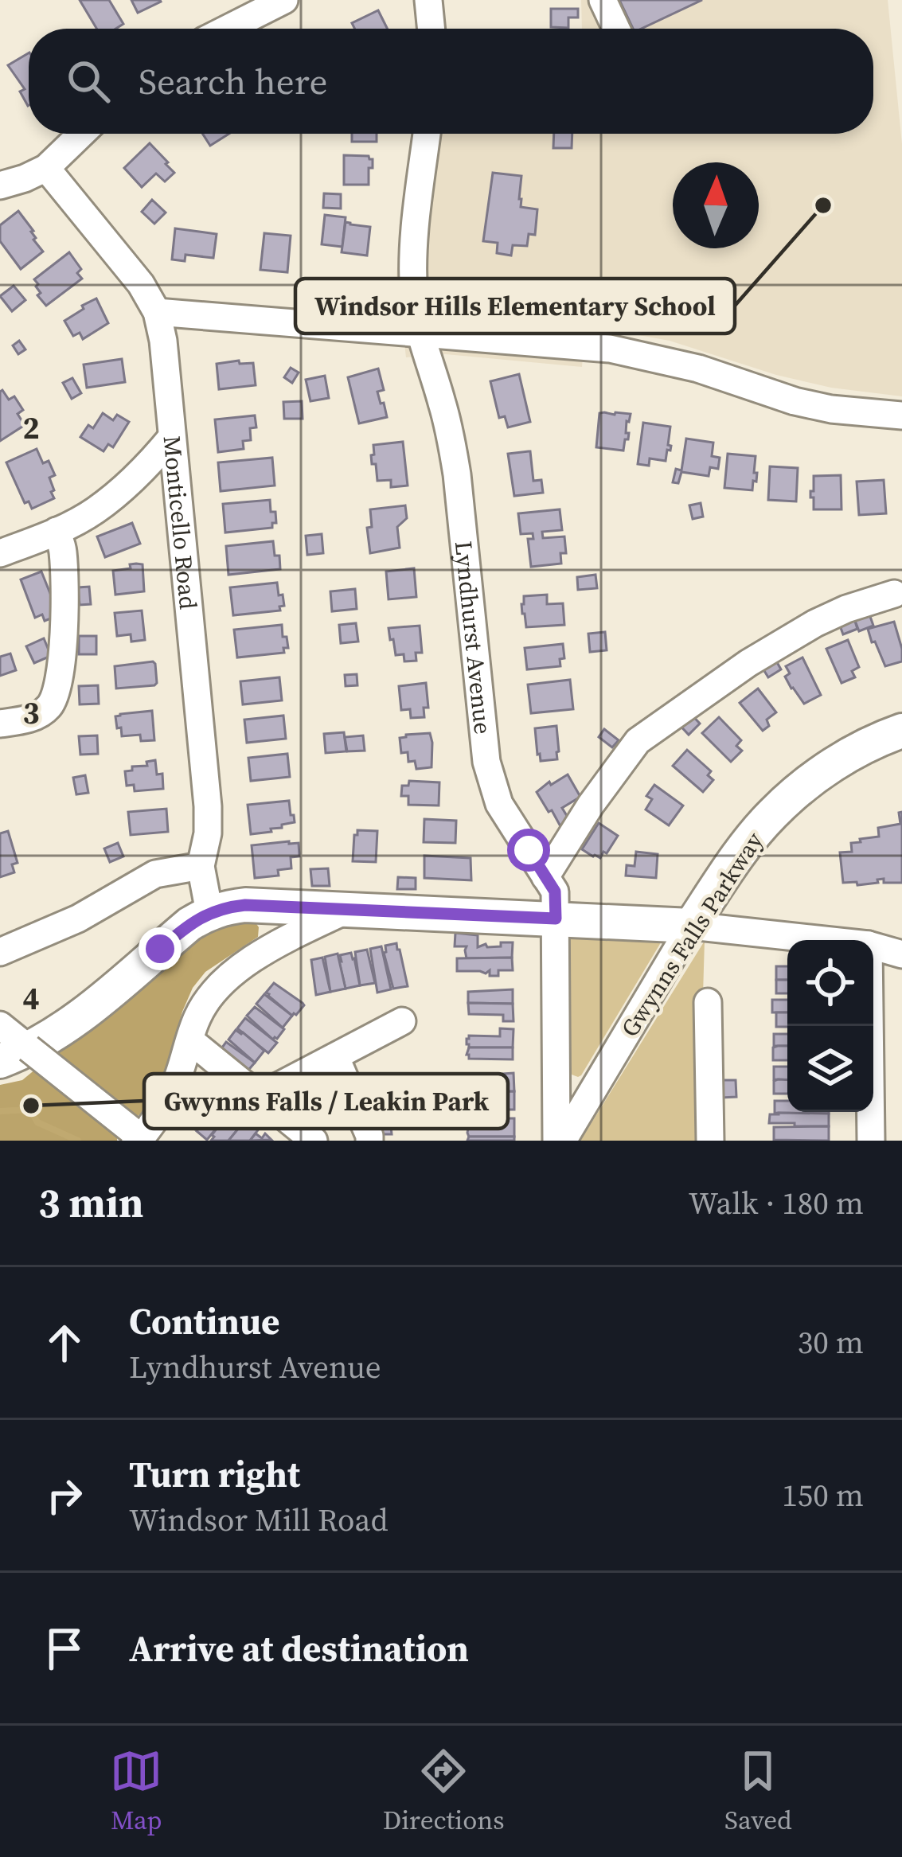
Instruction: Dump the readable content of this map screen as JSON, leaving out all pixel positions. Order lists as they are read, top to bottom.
{
  "streets": {
    "main road": ["Gwynns Falls Parkway"],
    "street": ["Monticello Road", "Lyndhurst Avenue"]
  },
  "crossings": [
    ["Lyndhurst Avenue", "Gwynns Falls Parkway"]
  ],
  "places": ["Windsor Hills Elementary School", "Gwynns Falls / Leakin Park"],
  "north": "top",
  "page": {
    "search": "Search here",
    "heading": ["3 min", "Walk · 180 m"],
    "list": [
      ["Continue", "Lyndhurst Avenue", "30 m"],
      ["Turn right", "Windsor Mill Road", "150 m"],
      "Arrive at destination"
    ],
    "nav": ["Map", "Directions", "Saved"]
  },
  "grid": {
    "rows": ["2", "3", "4"]
  }
}
